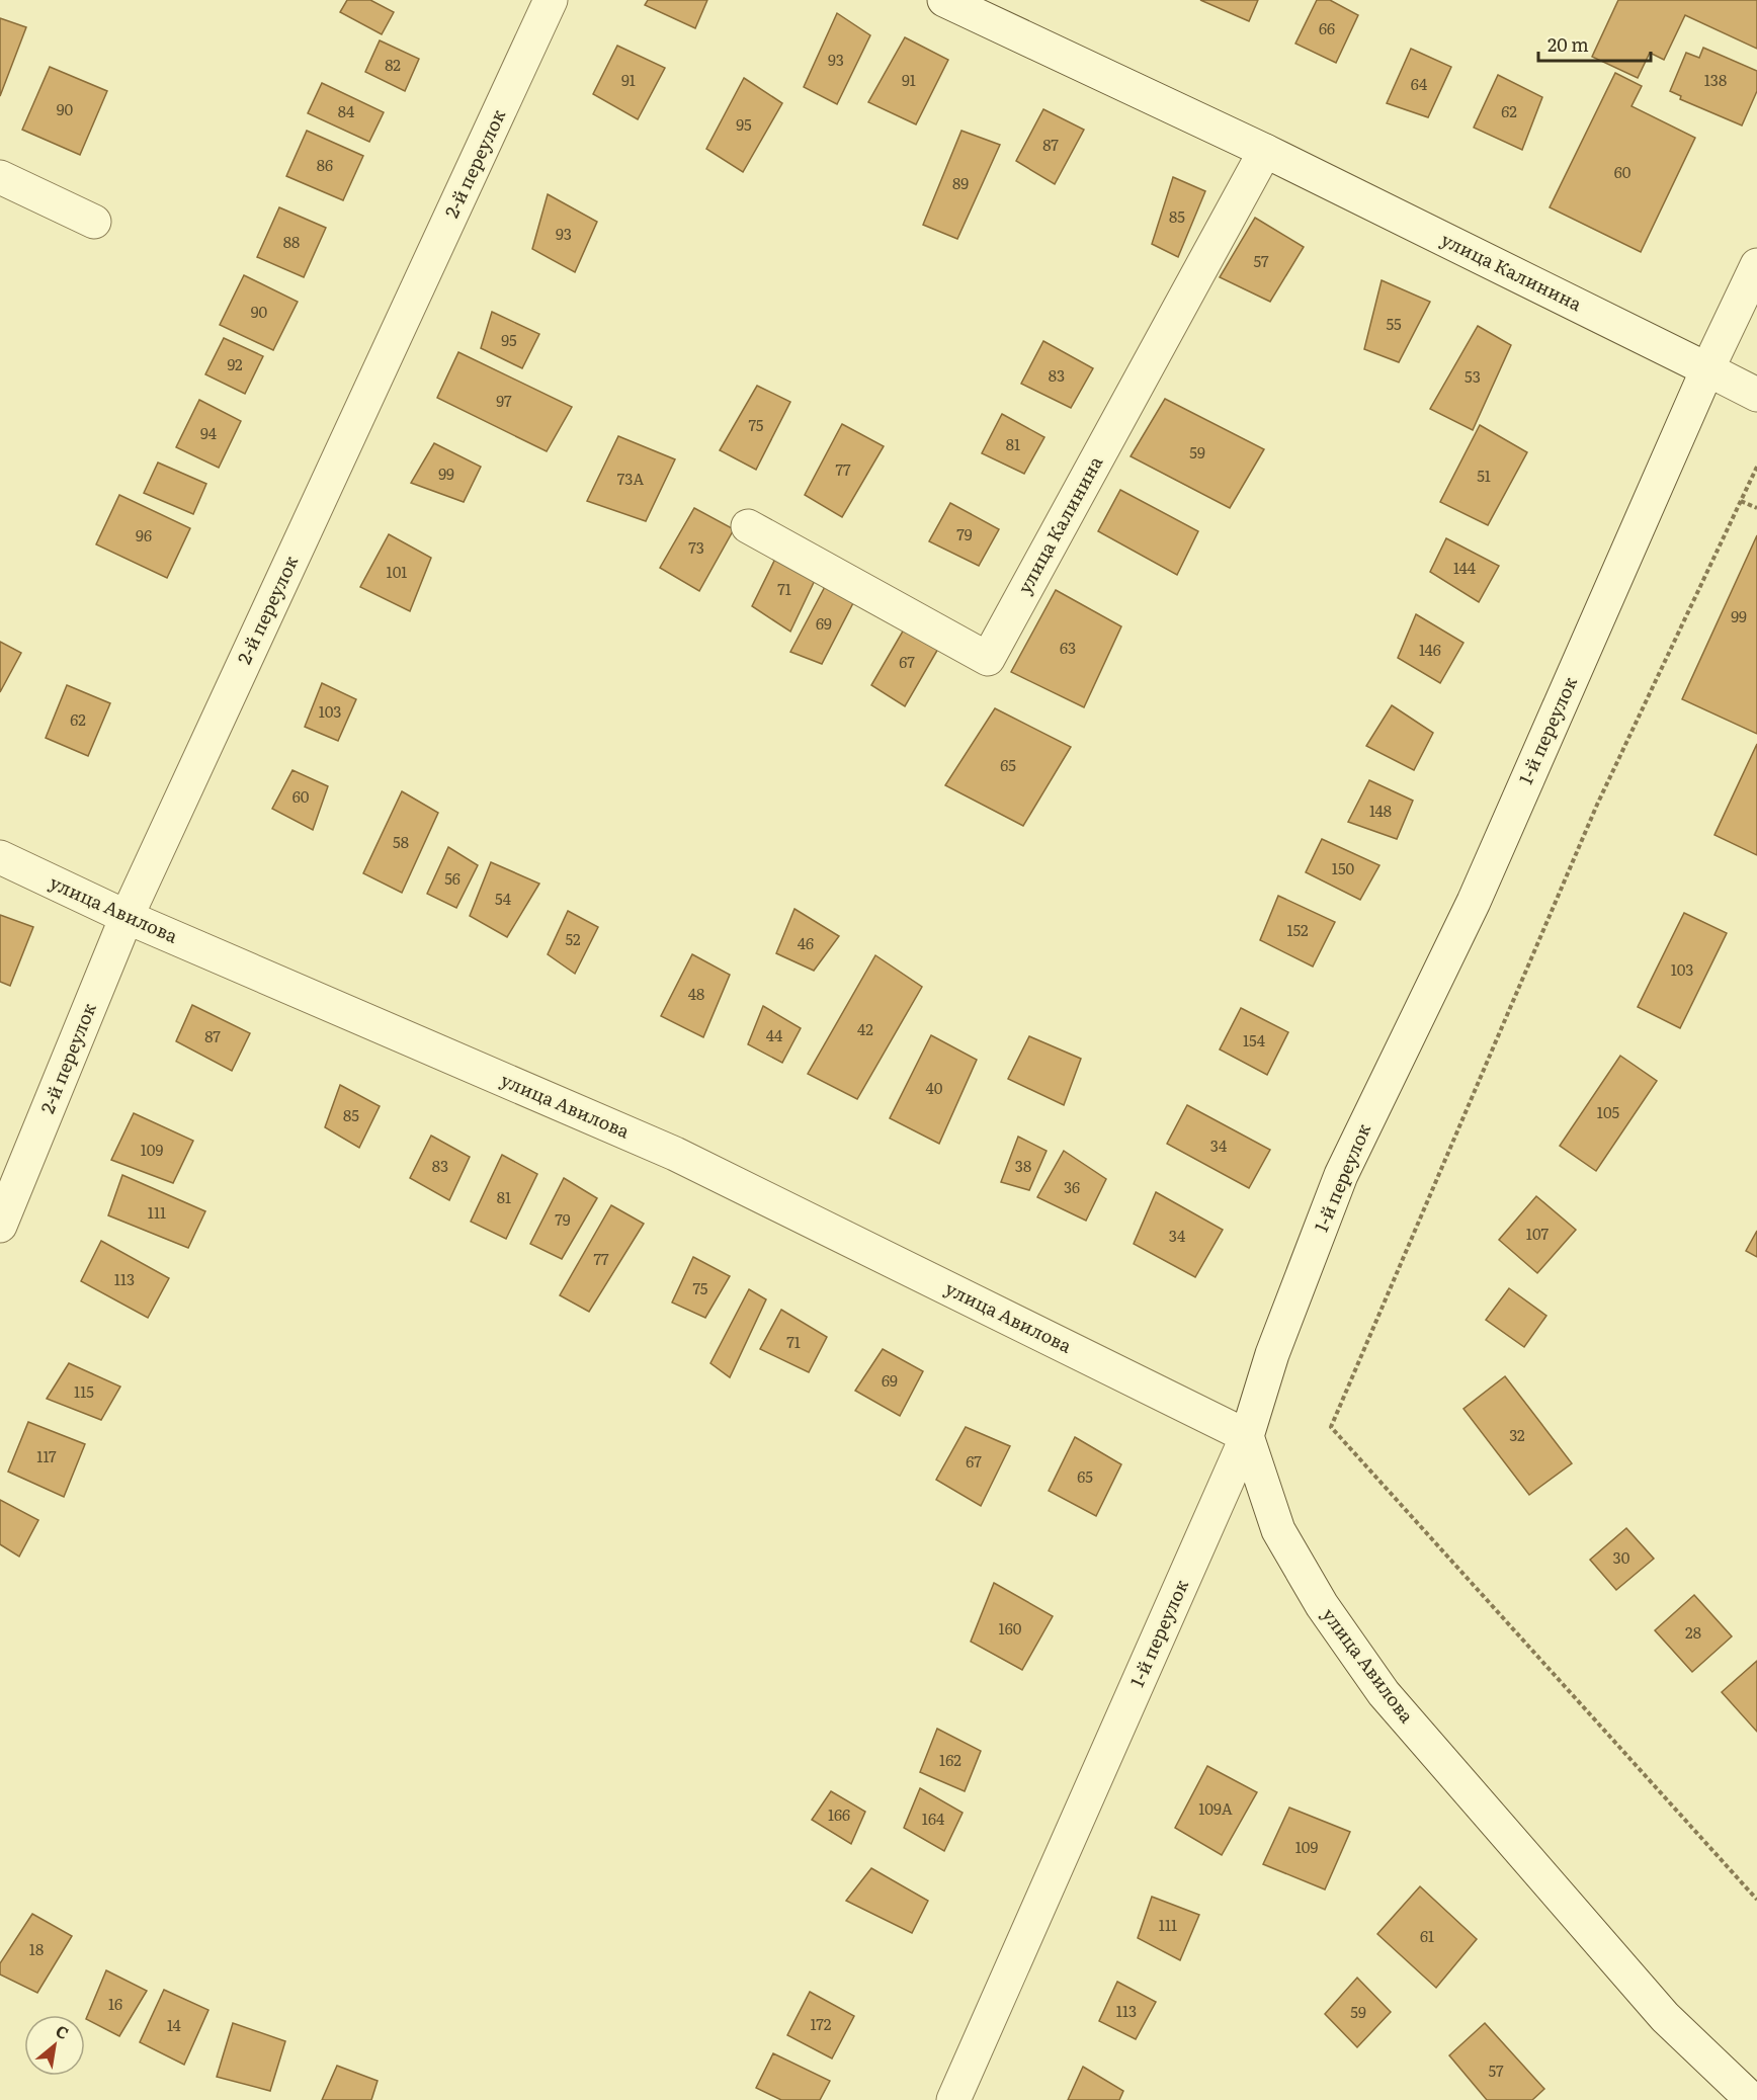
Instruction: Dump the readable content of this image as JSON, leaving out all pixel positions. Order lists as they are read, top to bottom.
{
  "streets": {
    "street": [
      "2-й переулок",
      "улица Калинина",
      "1-й переулок",
      "улица Авилова"
    ]
  },
  "crossings": [
    ["2-й переулок", "улица Авилова"],
    ["улица Калинина", "1-й переулок"],
    ["1-й переулок", "улица Авилова"]
  ],
  "house_numbers": [
    "66",
    "93",
    "82",
    "91",
    "91",
    "138",
    "64",
    "90",
    "84",
    "62",
    "95",
    "87",
    "86",
    "60",
    "89",
    "85",
    "93",
    "88",
    "57",
    "90",
    "55",
    "95",
    "92",
    "83",
    "53",
    "97",
    "75",
    "94",
    "81",
    "59",
    "77",
    "99",
    "51",
    "73А",
    "79",
    "96",
    "73",
    "144",
    "101",
    "71",
    "99",
    "69",
    "63",
    "146",
    "67",
    "103",
    "62",
    "65",
    "60",
    "148",
    "58",
    "150",
    "56",
    "54",
    "152",
    "52",
    "46",
    "103",
    "48",
    "42",
    "44",
    "87",
    "154",
    "40",
    "105",
    "85",
    "34",
    "109",
    "83",
    "38",
    "36",
    "81",
    "111",
    "79",
    "107",
    "34",
    "77",
    "113",
    "75",
    "71",
    "69",
    "115",
    "32",
    "117",
    "67",
    "65",
    "30",
    "160",
    "28",
    "162",
    "109А",
    "166",
    "164",
    "109",
    "111",
    "61",
    "18",
    "16",
    "113",
    "59",
    "172",
    "14",
    "57"
  ],
  "scale_bar": "20 m",
  "north": "top right"
}
